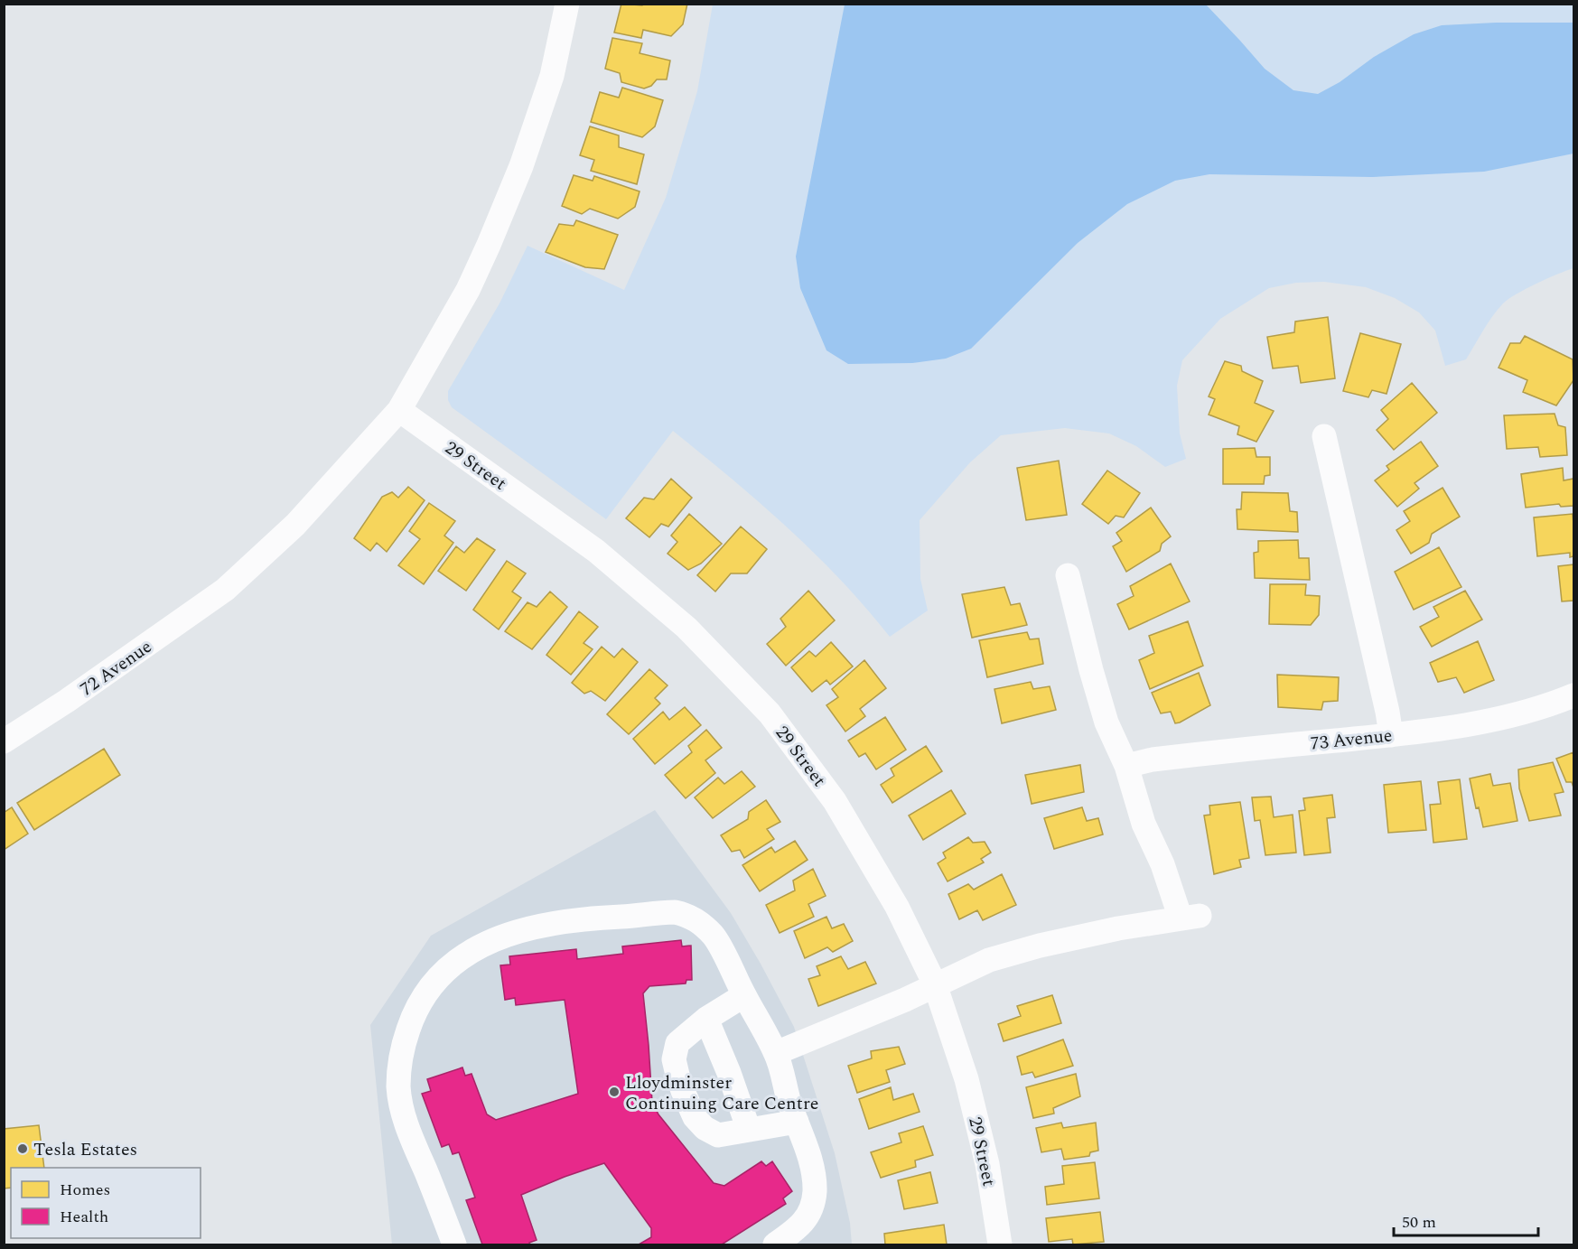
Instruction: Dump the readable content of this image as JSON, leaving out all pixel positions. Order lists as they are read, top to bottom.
{
  "streets": {
    "street": ["29 Street", "72 Avenue", "73 Avenue"]
  },
  "crossings": [
    ["29 Street", "72 Avenue"]
  ],
  "places": ["Lloydminster Continuing Care Centre", "Tesla Estates"],
  "legend": ["Homes", "Health"],
  "scale_bar": "50 m"
}
